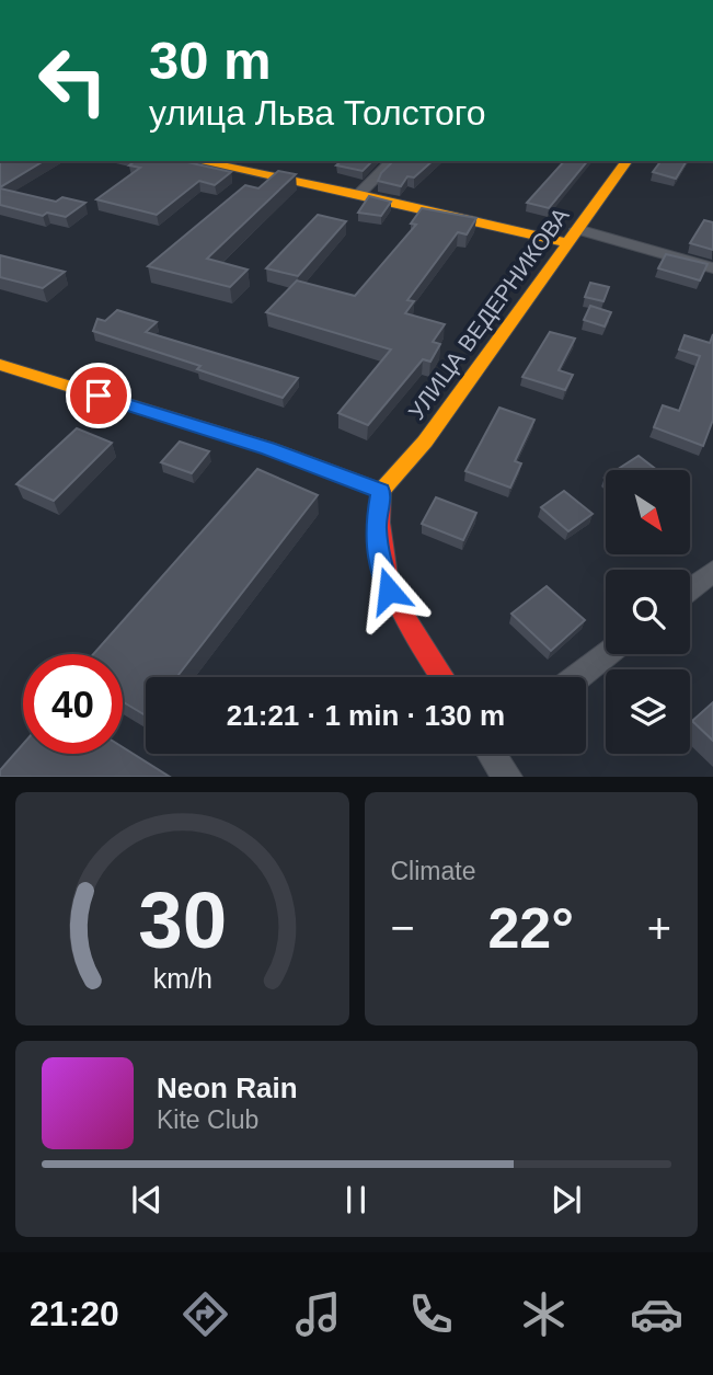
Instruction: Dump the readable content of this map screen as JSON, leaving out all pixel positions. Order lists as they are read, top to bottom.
{
  "streets": {
    "street": ["УЛИЦА ВЕДЕРНИКОВА"]
  },
  "north": "bottom right",
  "page": {
    "turn": ["30 m", "улица Льва Толстого"],
    "limit": "40",
    "trip": "21:21 · 1 min · 130 m",
    "tile": "Climate",
    "heat": ["−", "22°", "+"],
    "song": ["Neon Rain", "Kite Club"],
    "tabs": "21:20",
    "gauge": ["30", "km/h"]
  }
}
